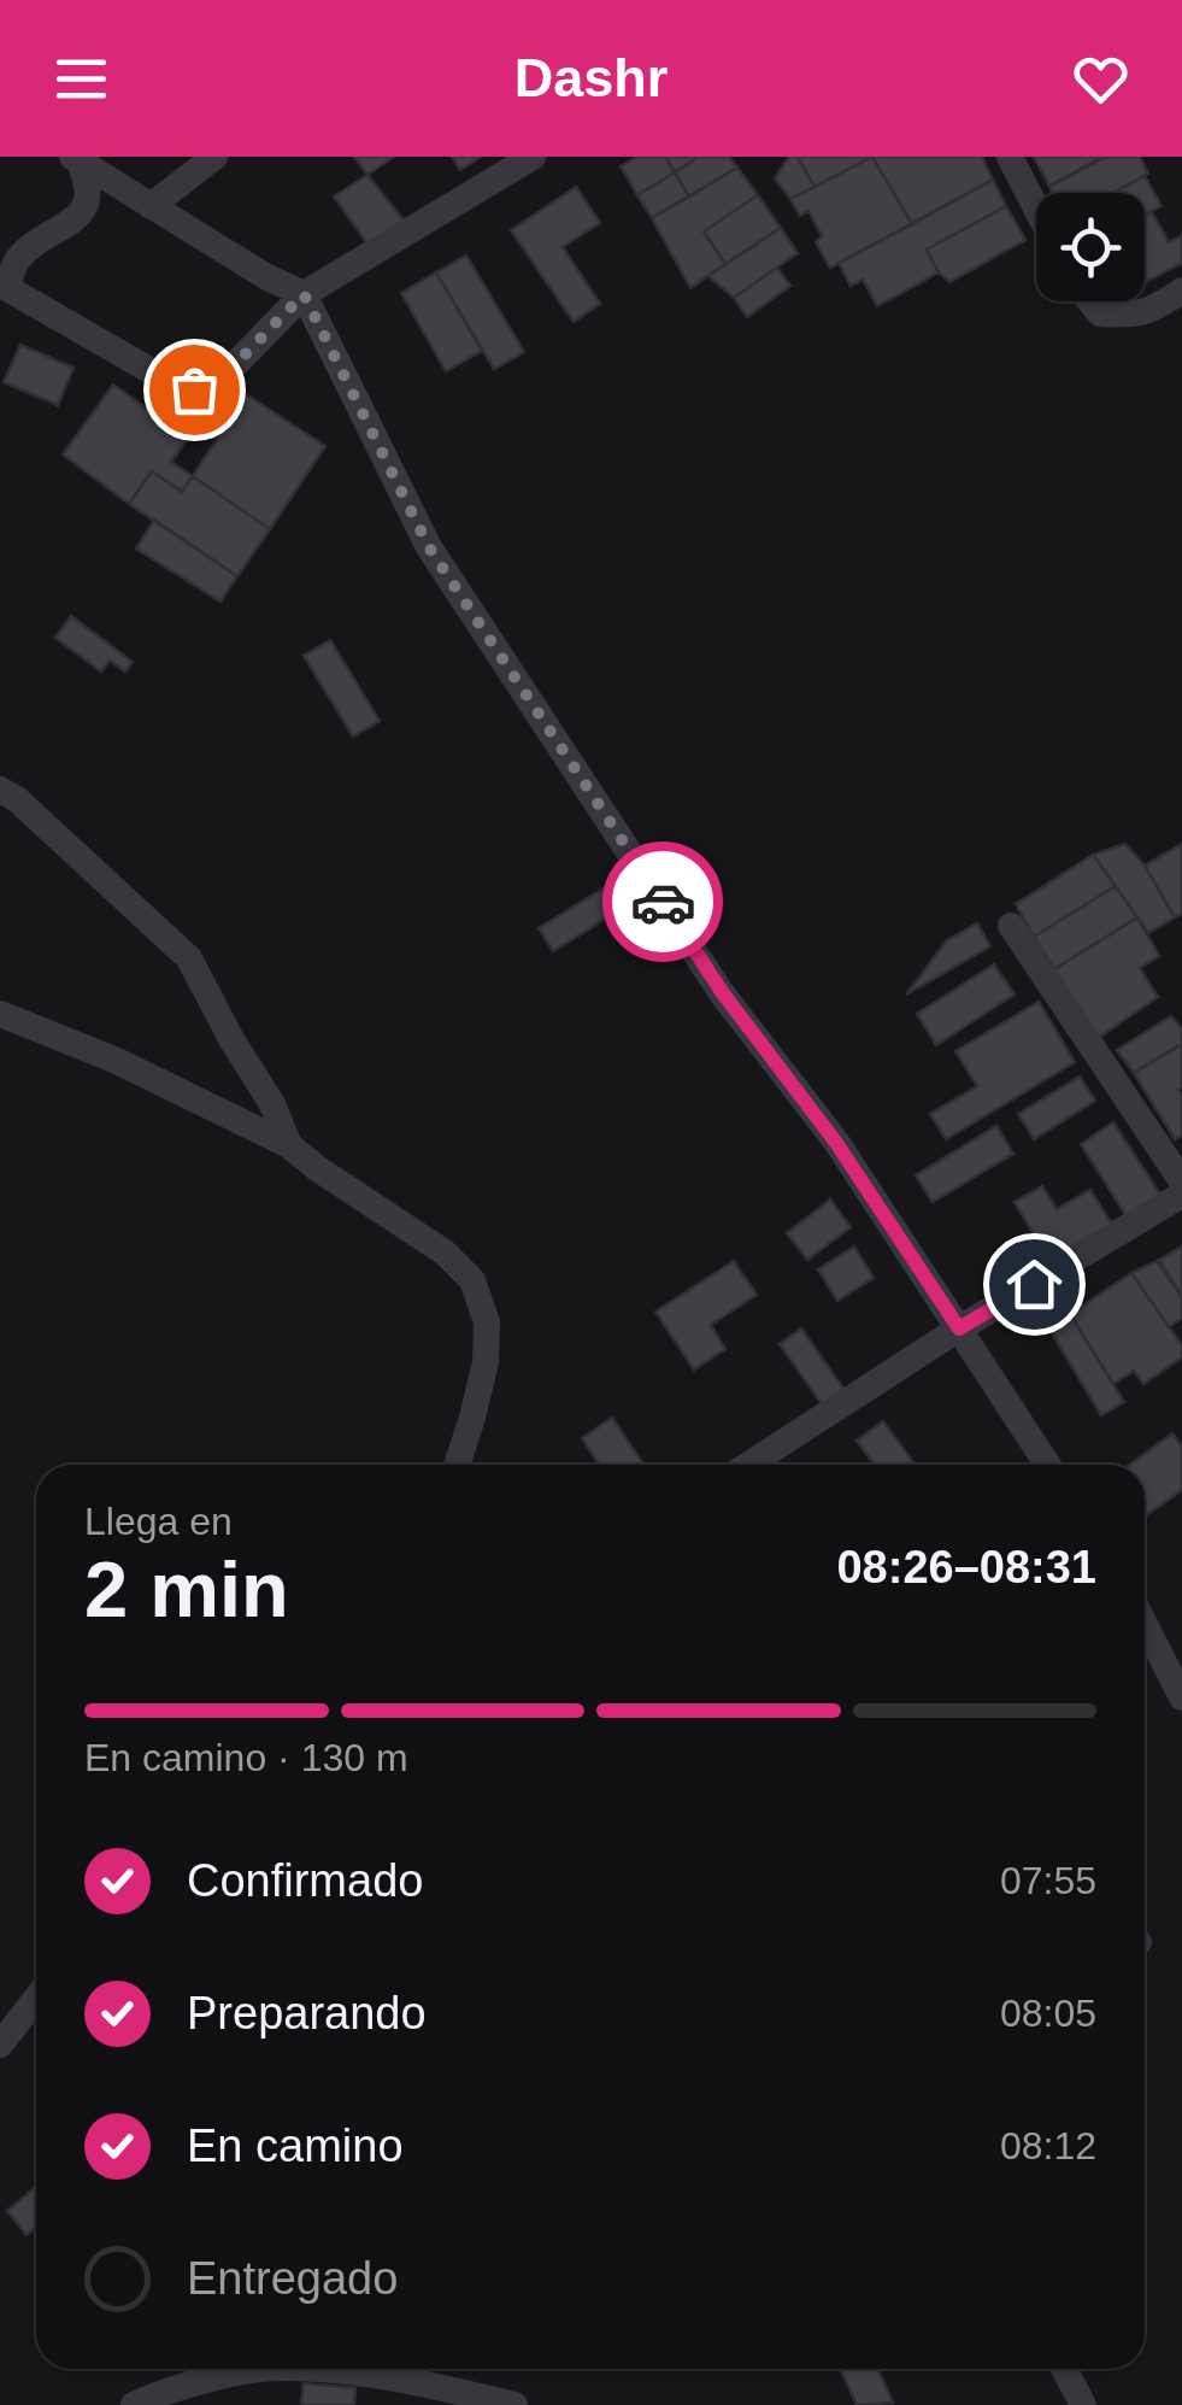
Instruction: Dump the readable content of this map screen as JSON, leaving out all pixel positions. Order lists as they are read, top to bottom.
{
  "page": {
    "header": "Dashr",
    "heading": ["2 min", "Llega en", "08:26–08:31"],
    "bar": "En camino · 130 m",
    "list": [
      ["Confirmado", "07:55"],
      ["Preparando", "08:05"],
      ["En camino", "08:12"],
      "Entregado"
    ]
  }
}
